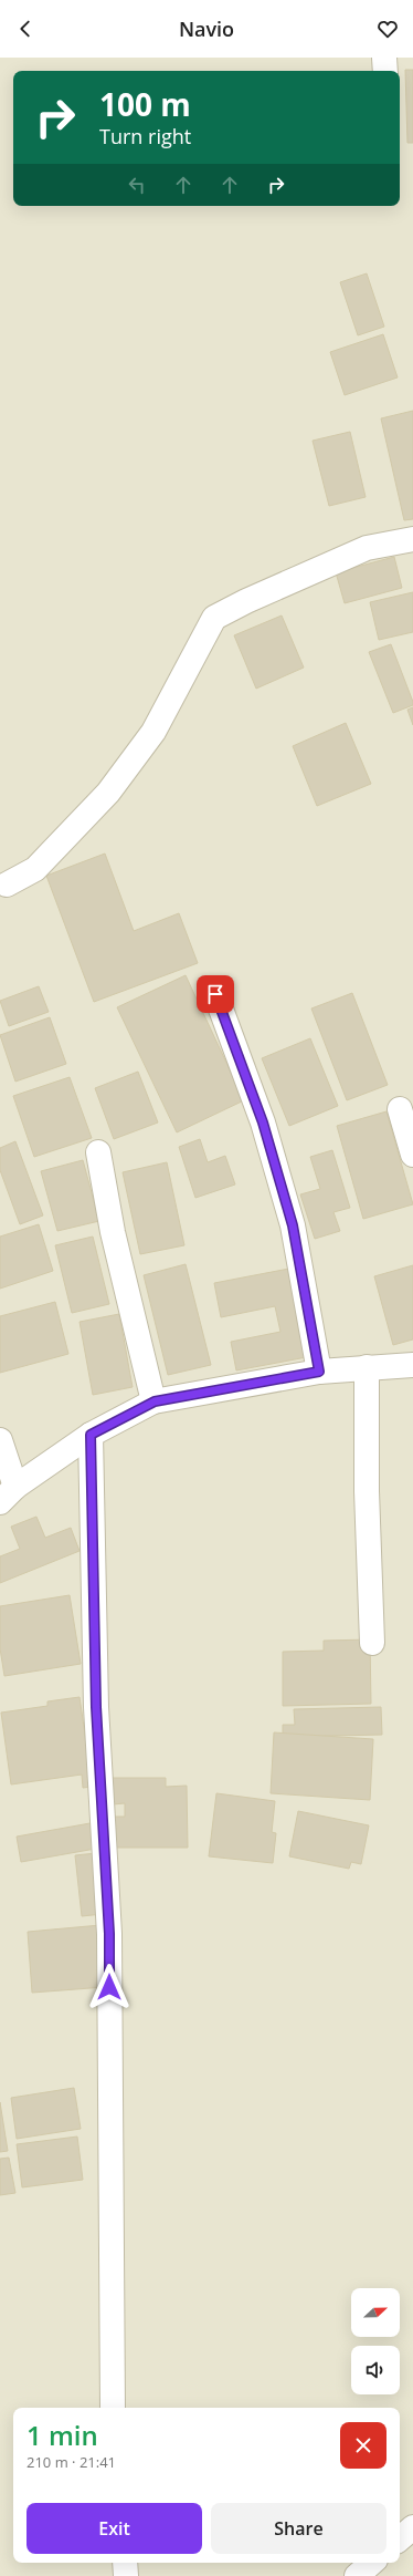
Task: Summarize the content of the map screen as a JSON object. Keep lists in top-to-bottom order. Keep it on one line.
{"north":"right","page":{"header":"Navio","turn":["100 m","Turn right"],"heading":["1 min","210 m · 21:41"],"buttons":["Exit","Share"]}}
